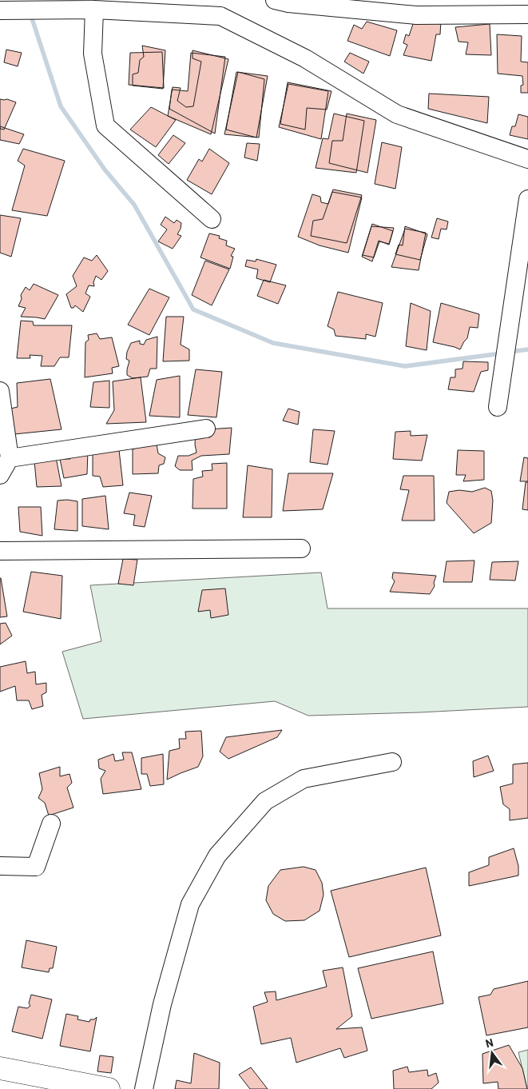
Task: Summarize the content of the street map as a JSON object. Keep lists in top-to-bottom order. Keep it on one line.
{"north":"top"}
